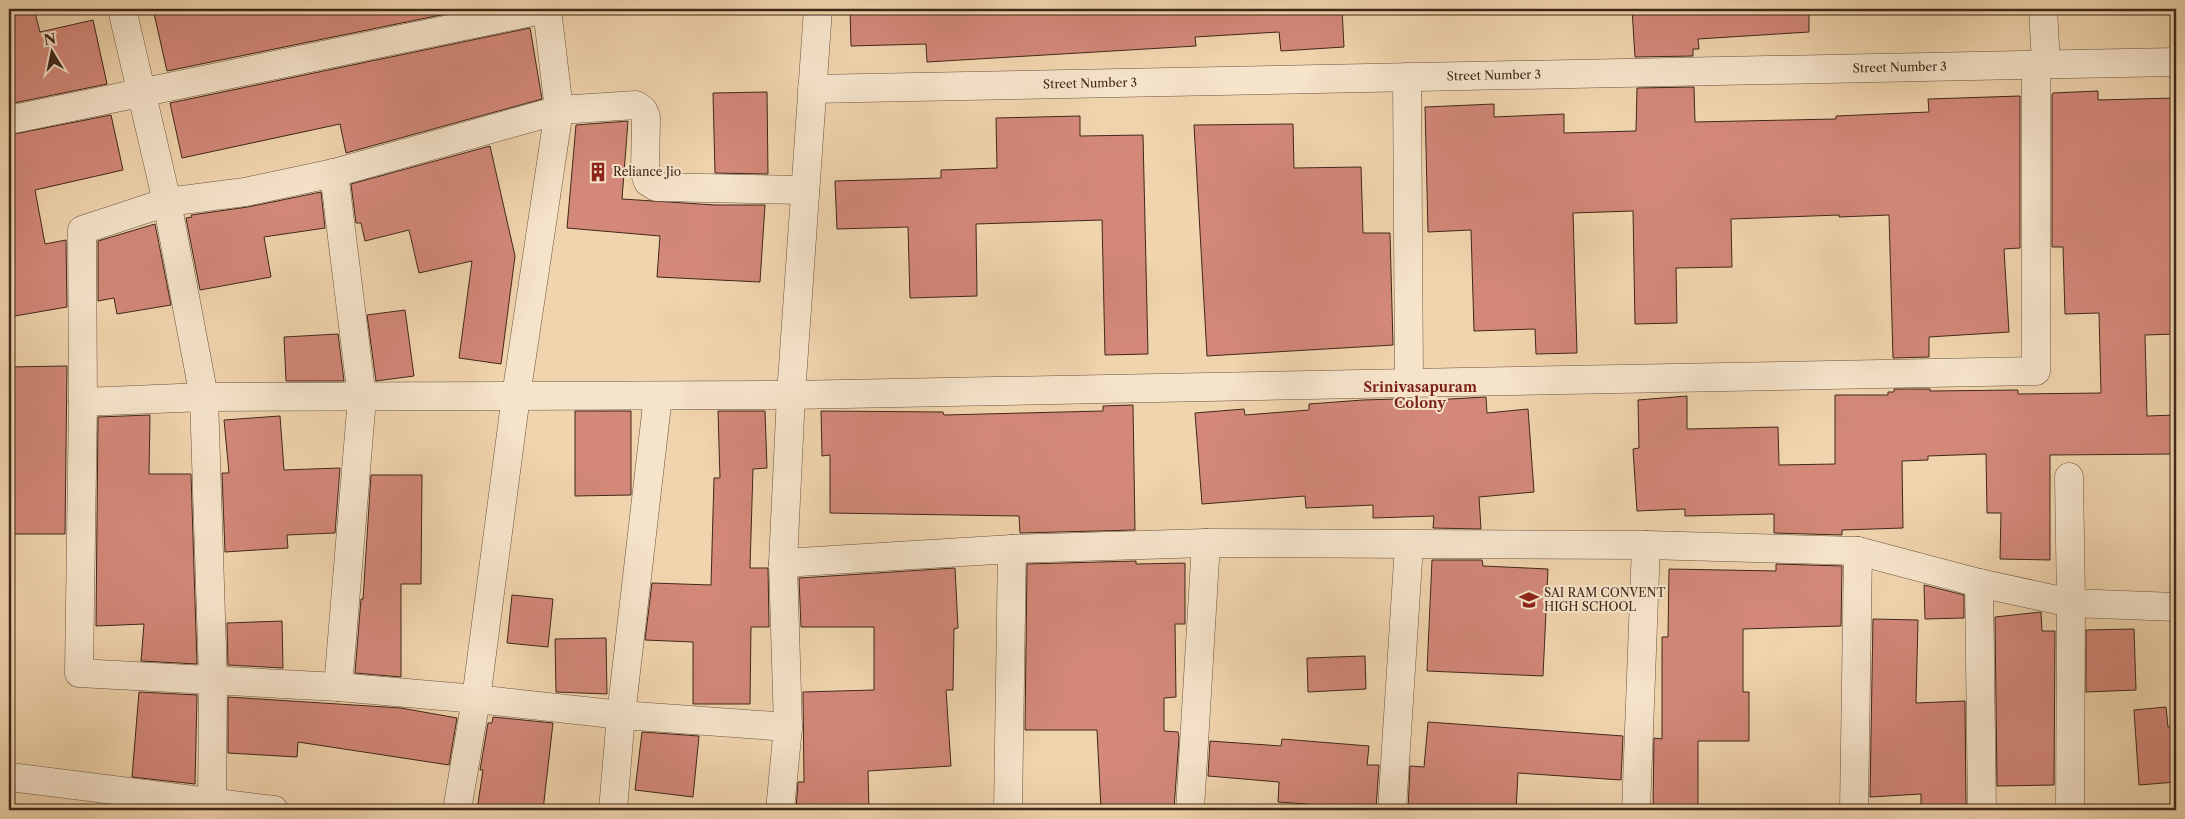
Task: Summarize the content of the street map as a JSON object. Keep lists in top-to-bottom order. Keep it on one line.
{"streets":{"street":["Street Number 3"]},"districts":["Srinivasapuram Colony"],"places":{"building":["Reliance Jio"],"school or university":["SAI RAM CONVENT HIGH SCHOOL"]},"north":"top"}
